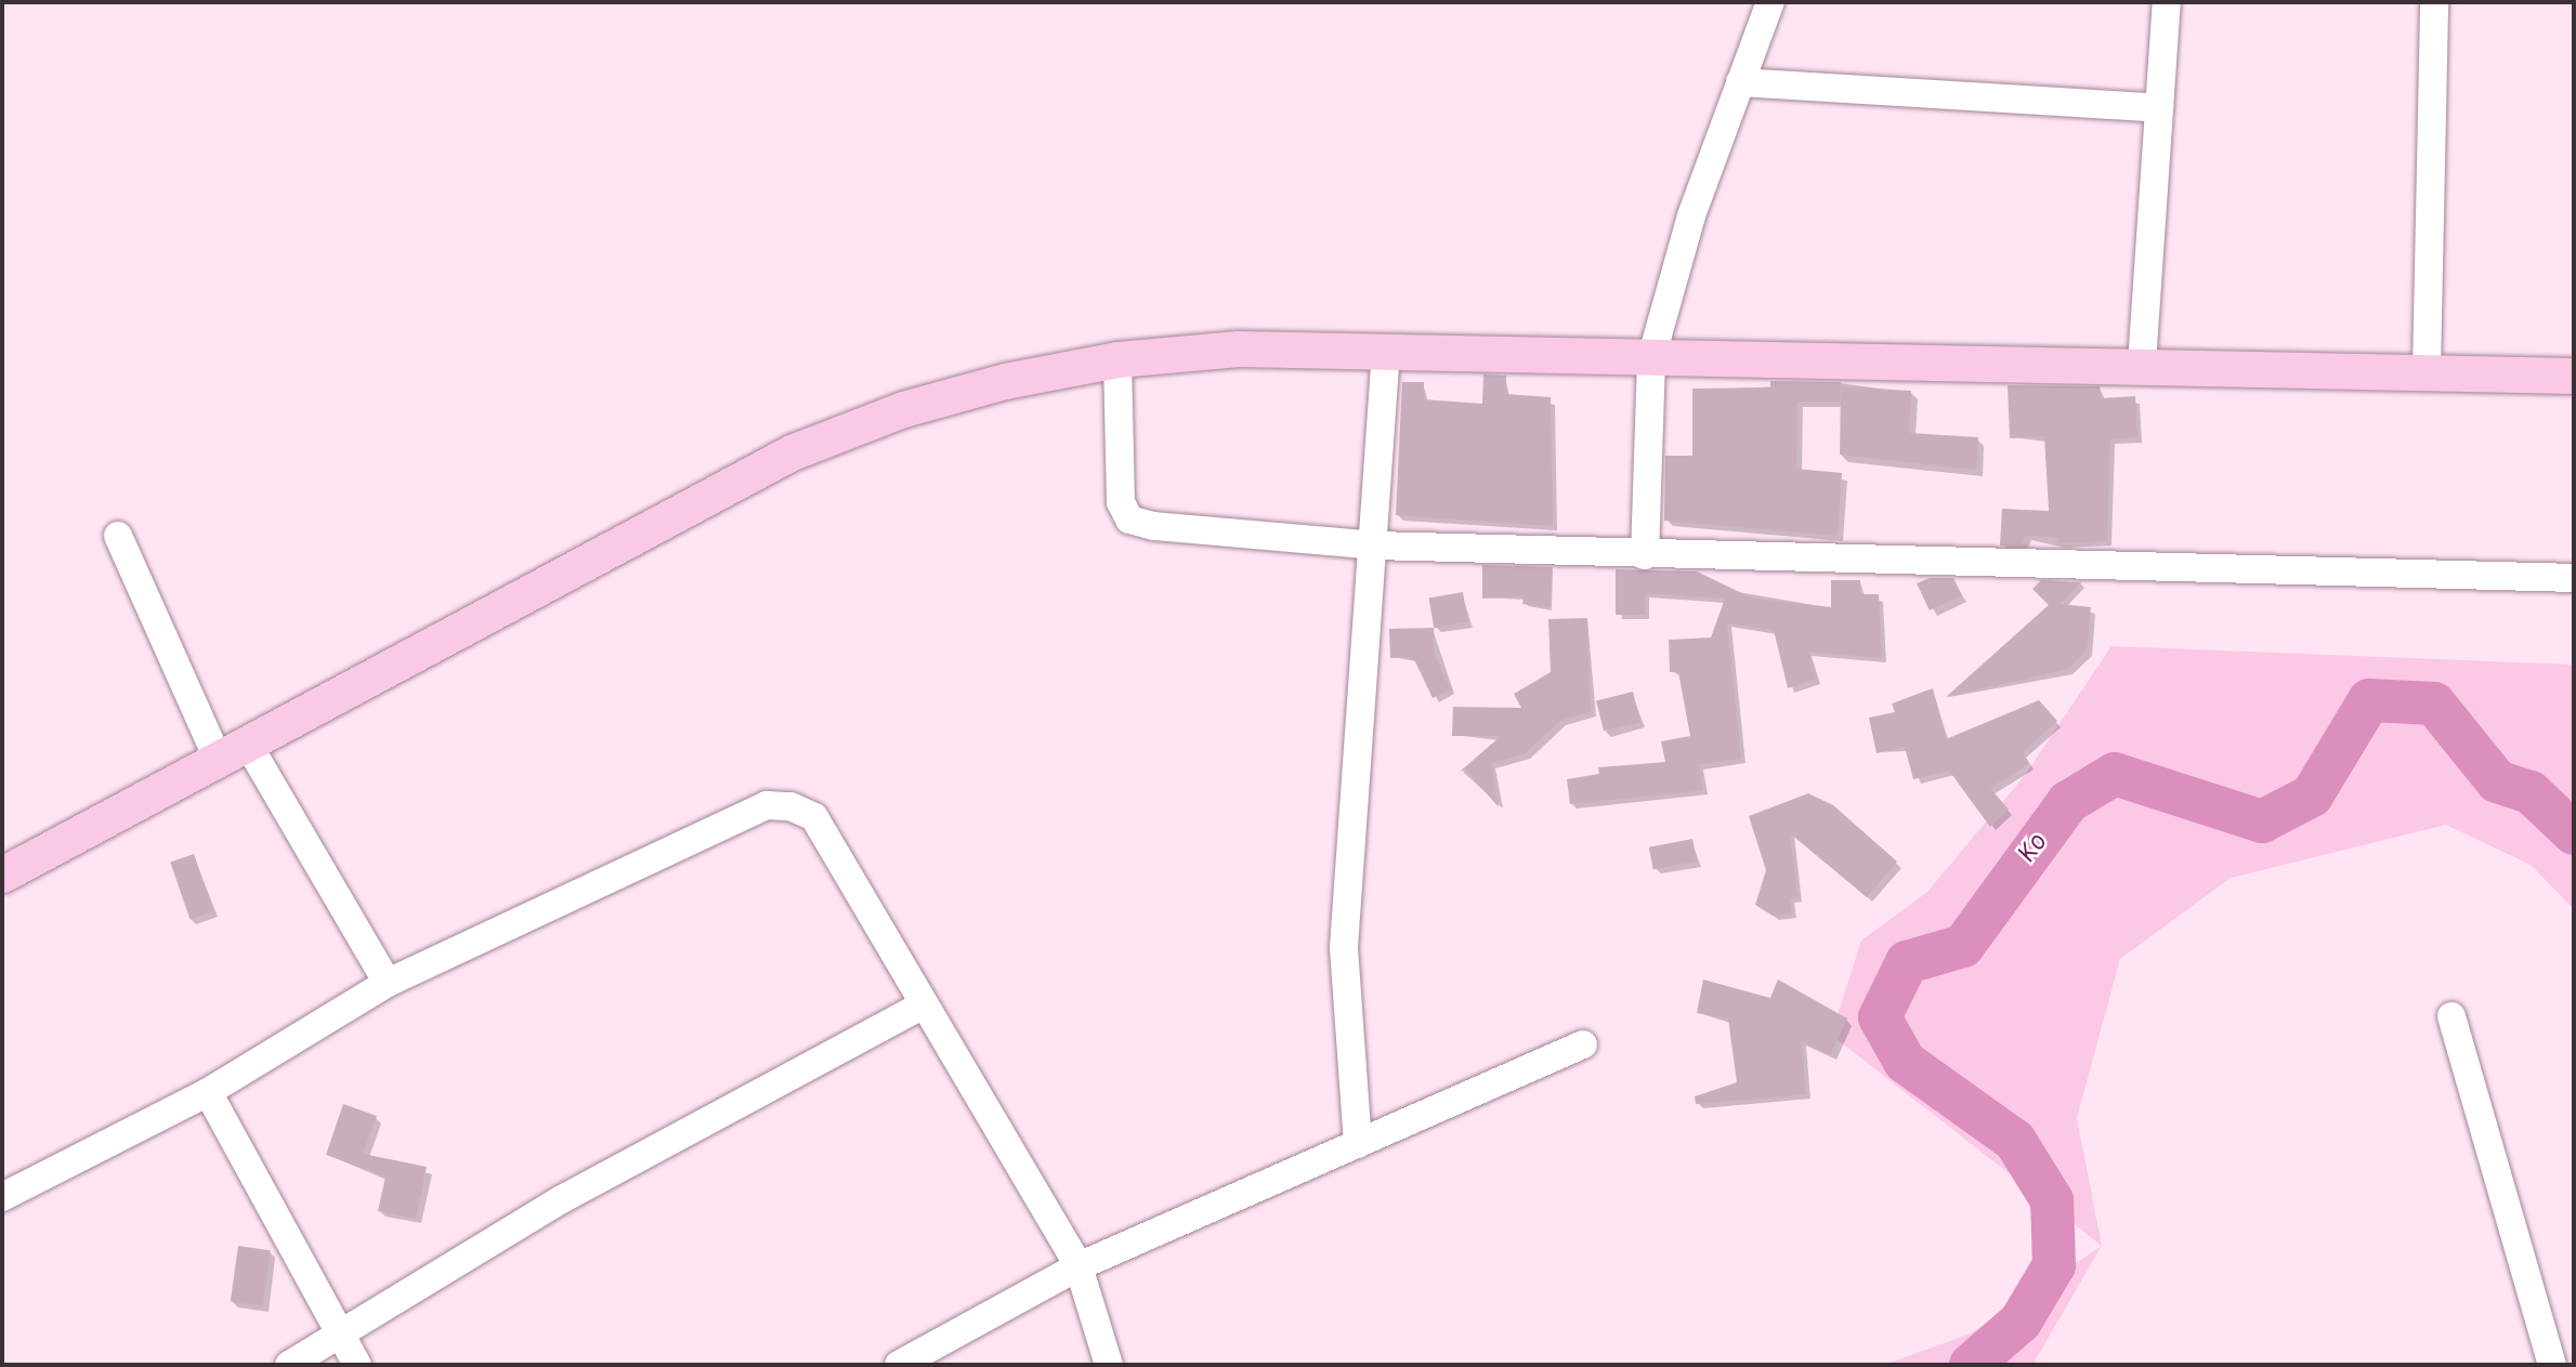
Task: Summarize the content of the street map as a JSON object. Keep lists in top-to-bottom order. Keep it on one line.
{"water":["Ko"]}
